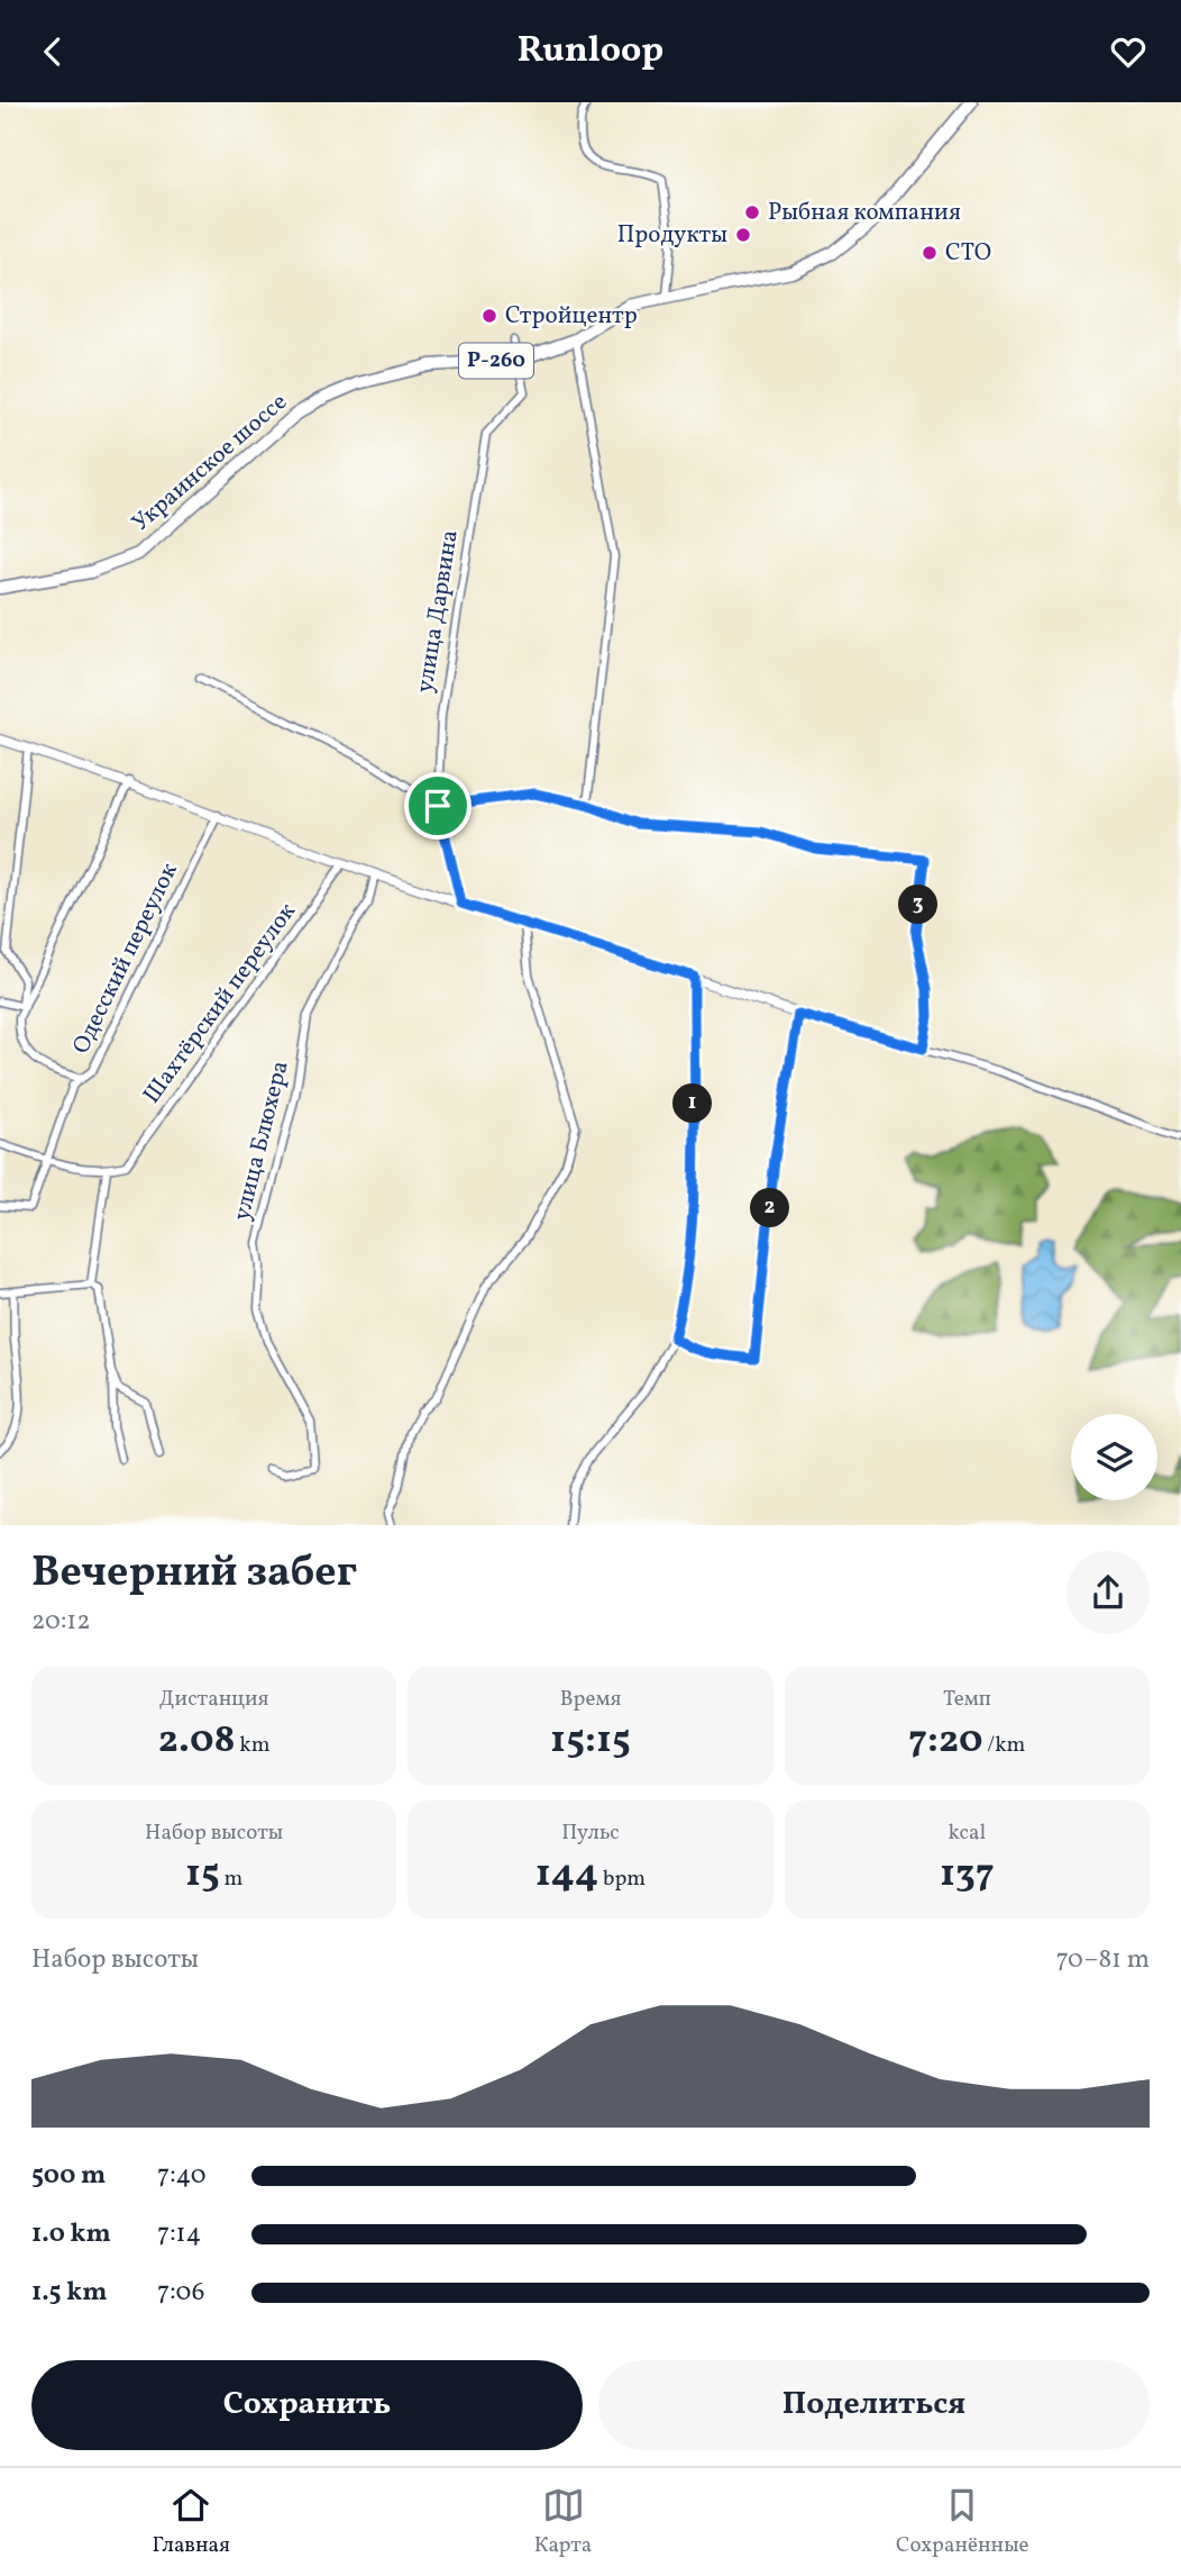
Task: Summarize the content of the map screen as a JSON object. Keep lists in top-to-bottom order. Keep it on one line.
{"streets":{"highway":["Р-260","Украинское шоссе"],"street":["улица Дарвина","Одесский переулок","Шахтёрский переулок","улица Блюхера"]},"crossings":[["Украинское шоссе","улица Дарвина"]],"places":["Рыбная компания","Продукты","СТО","Стройцентр"],"page":{"header":"Runloop","pins":["3","1","2"],"heading":["Вечерний забег","20:12"],"stats":[["Дистанция","2.08 km"],["Время","15:15"],["Темп","7:20 /km"],["Набор высоты","15 m"],["Пульс","144 bpm"],["kcal","137"]],"chart":["Набор высоты","70–81 m"],"list":[{"name":"500 m","note":"7:40"},{"name":"1.0 km","note":"7:14"},{"name":"1.5 km","note":"7:06"}],"buttons":["Сохранить","Поделиться"],"tabs":["Главная","Карта","Сохранённые"]}}
